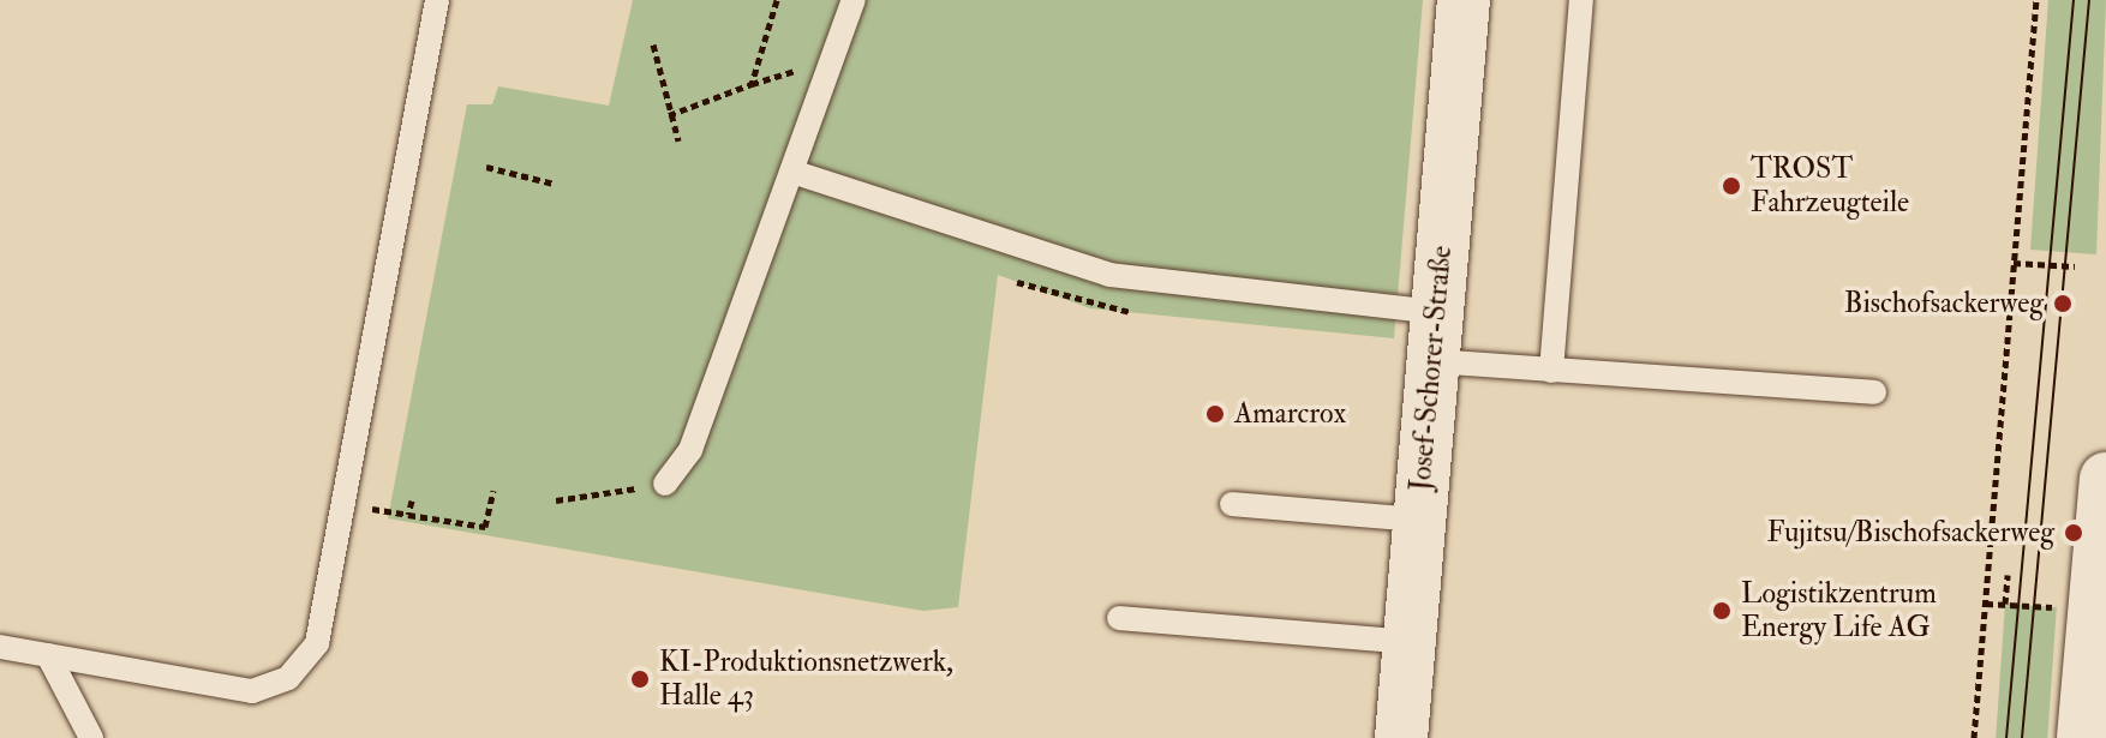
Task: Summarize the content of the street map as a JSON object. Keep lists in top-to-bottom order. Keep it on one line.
{"streets":{"street":["Josef-Schorer-Straße"]},"places":["TROST Fahrzeugteile","Bischofsackerweg","Amarcrox","Fujitsu/Bischofsackerweg","Logistikzentrum Energy Life AG","KI-Produktionsnetzwerk, Halle 43"]}
